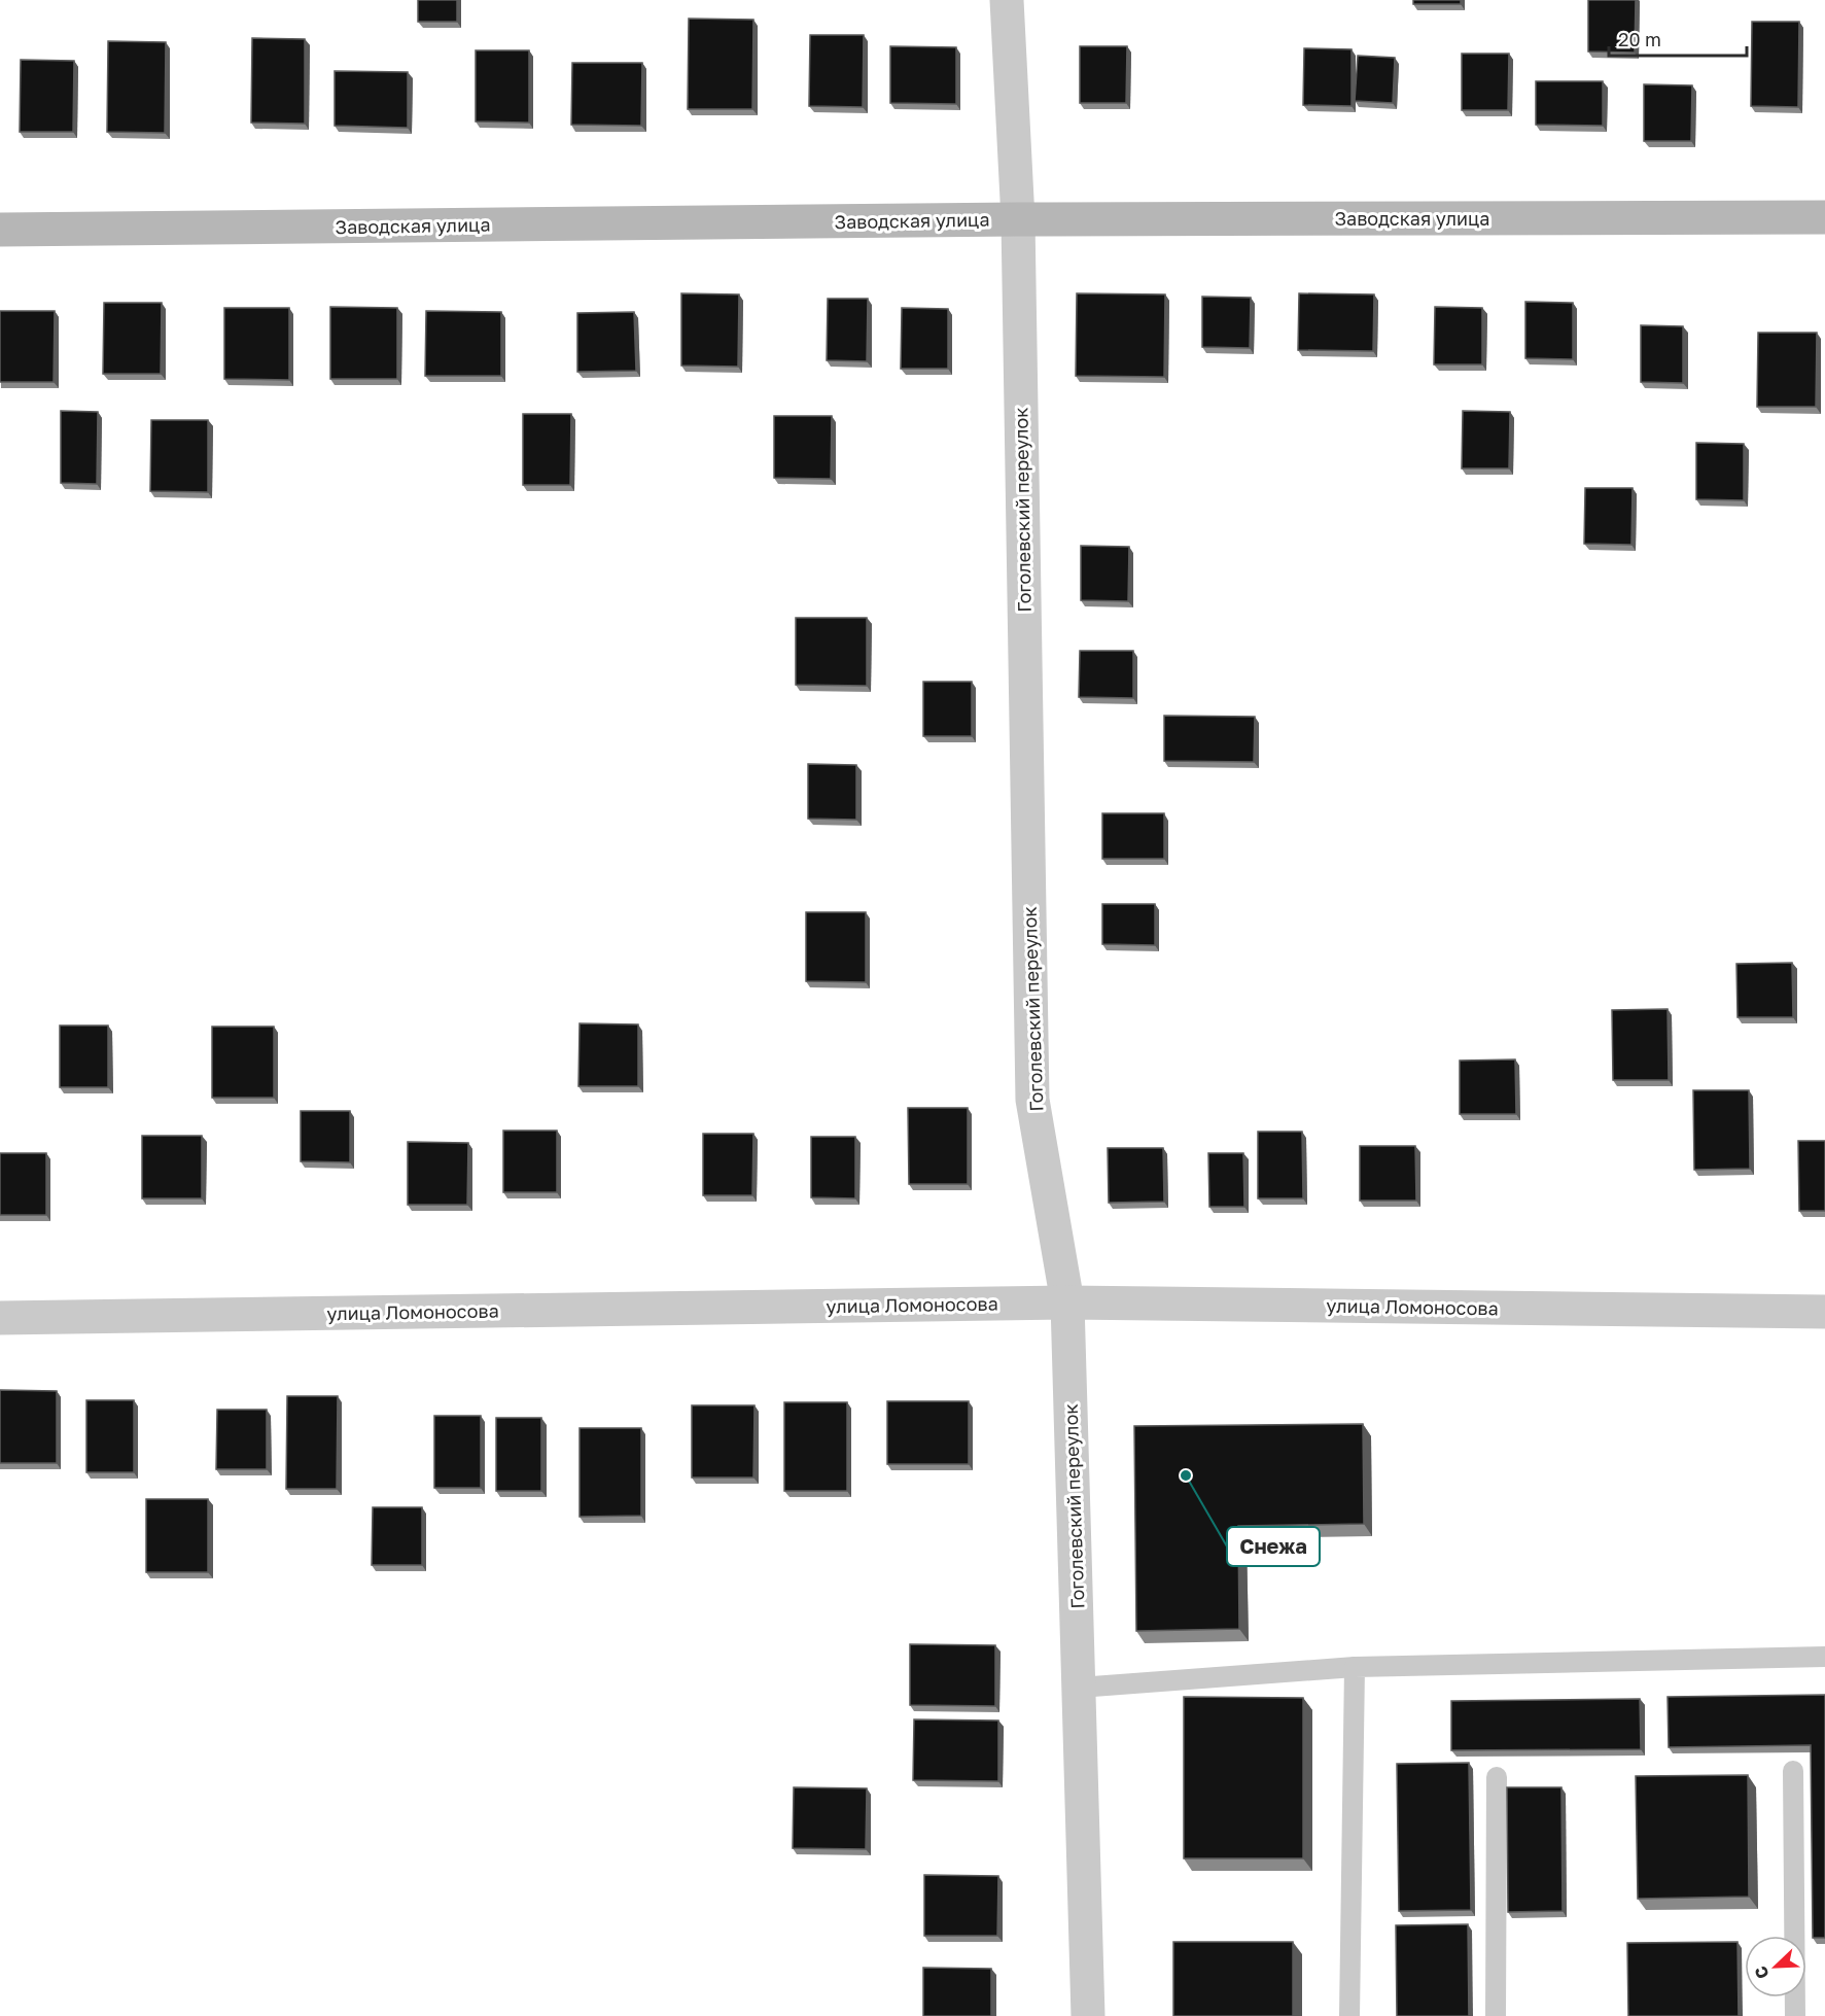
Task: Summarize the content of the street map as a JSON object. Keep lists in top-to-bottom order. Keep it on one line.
{"streets":{"main road":["Заводская улица"],"street":["Гоголевский переулок","улица Ломоносова"]},"crossings":[["Заводская улица","Гоголевский переулок"],["Гоголевский переулок","улица Ломоносова"]],"places":["Снежа"],"scale_bar":"20 m","north":"bottom left"}
